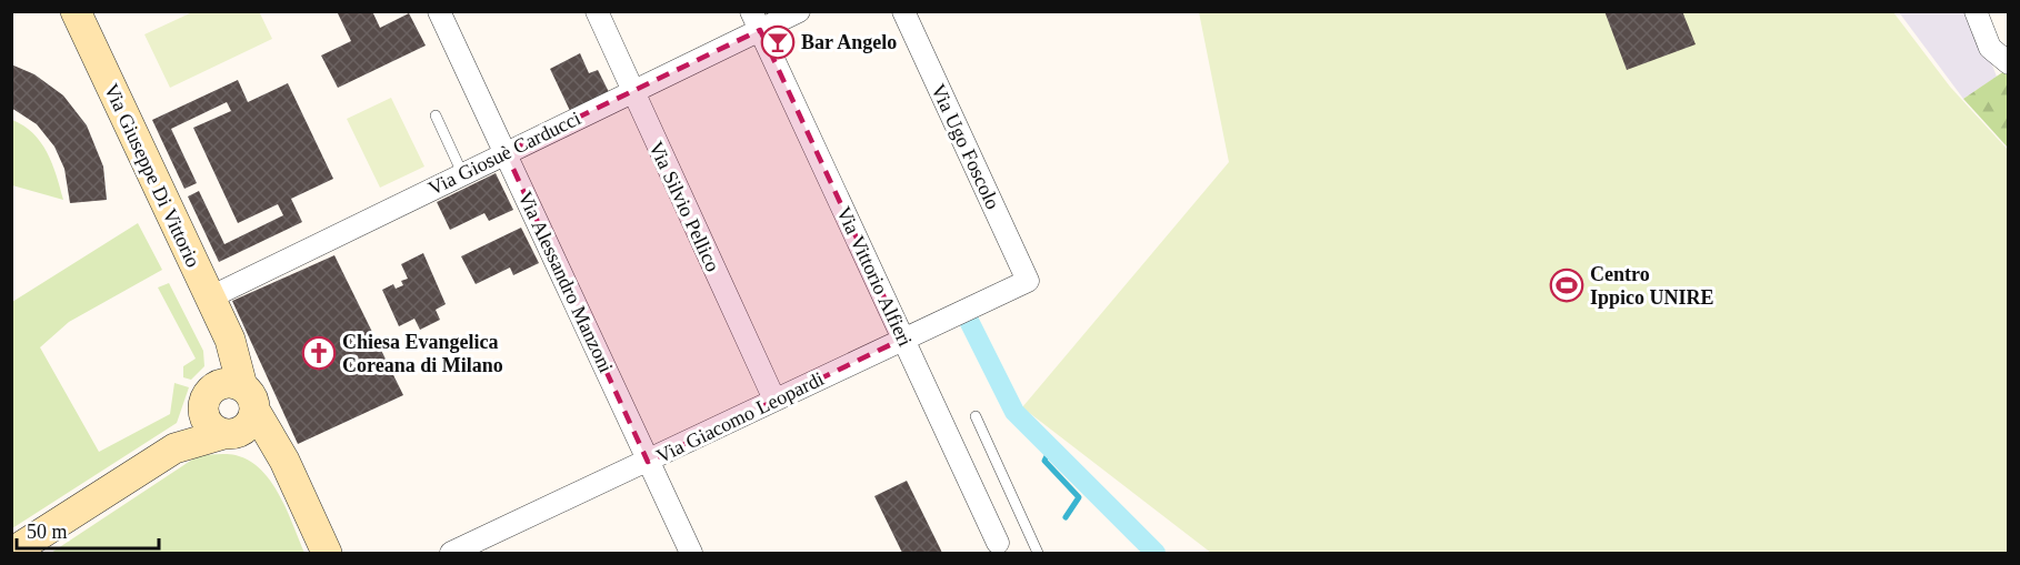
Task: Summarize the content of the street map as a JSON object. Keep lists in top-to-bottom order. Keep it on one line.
{"streets":{"street":["Via Ugo Foscolo","Via Giosuè Carducci","Via Giuseppe Di Vittorio","Via Silvio Pellico","Via Vittorio Alfieri","Via Alessandro Manzoni","Via Giacomo Leopardi"]},"crossings":[["Via Ugo Foscolo","Via Giacomo Leopardi"],["Via Giosuè Carducci","Via Giuseppe Di Vittorio"],["Via Giosuè Carducci","Via Silvio Pellico"],["Via Giosuè Carducci","Via Vittorio Alfieri"],["Via Giosuè Carducci","Via Alessandro Manzoni"],["Via Silvio Pellico","Via Giacomo Leopardi"],["Via Vittorio Alfieri","Via Giacomo Leopardi"],["Via Alessandro Manzoni","Via Giacomo Leopardi"]],"places":{"bar":["Bar Angelo"],"sports":["Centro Ippico UNIRE"],"church":["Chiesa Evangelica Coreana di Milano"]},"scale_bar":"50 m"}
